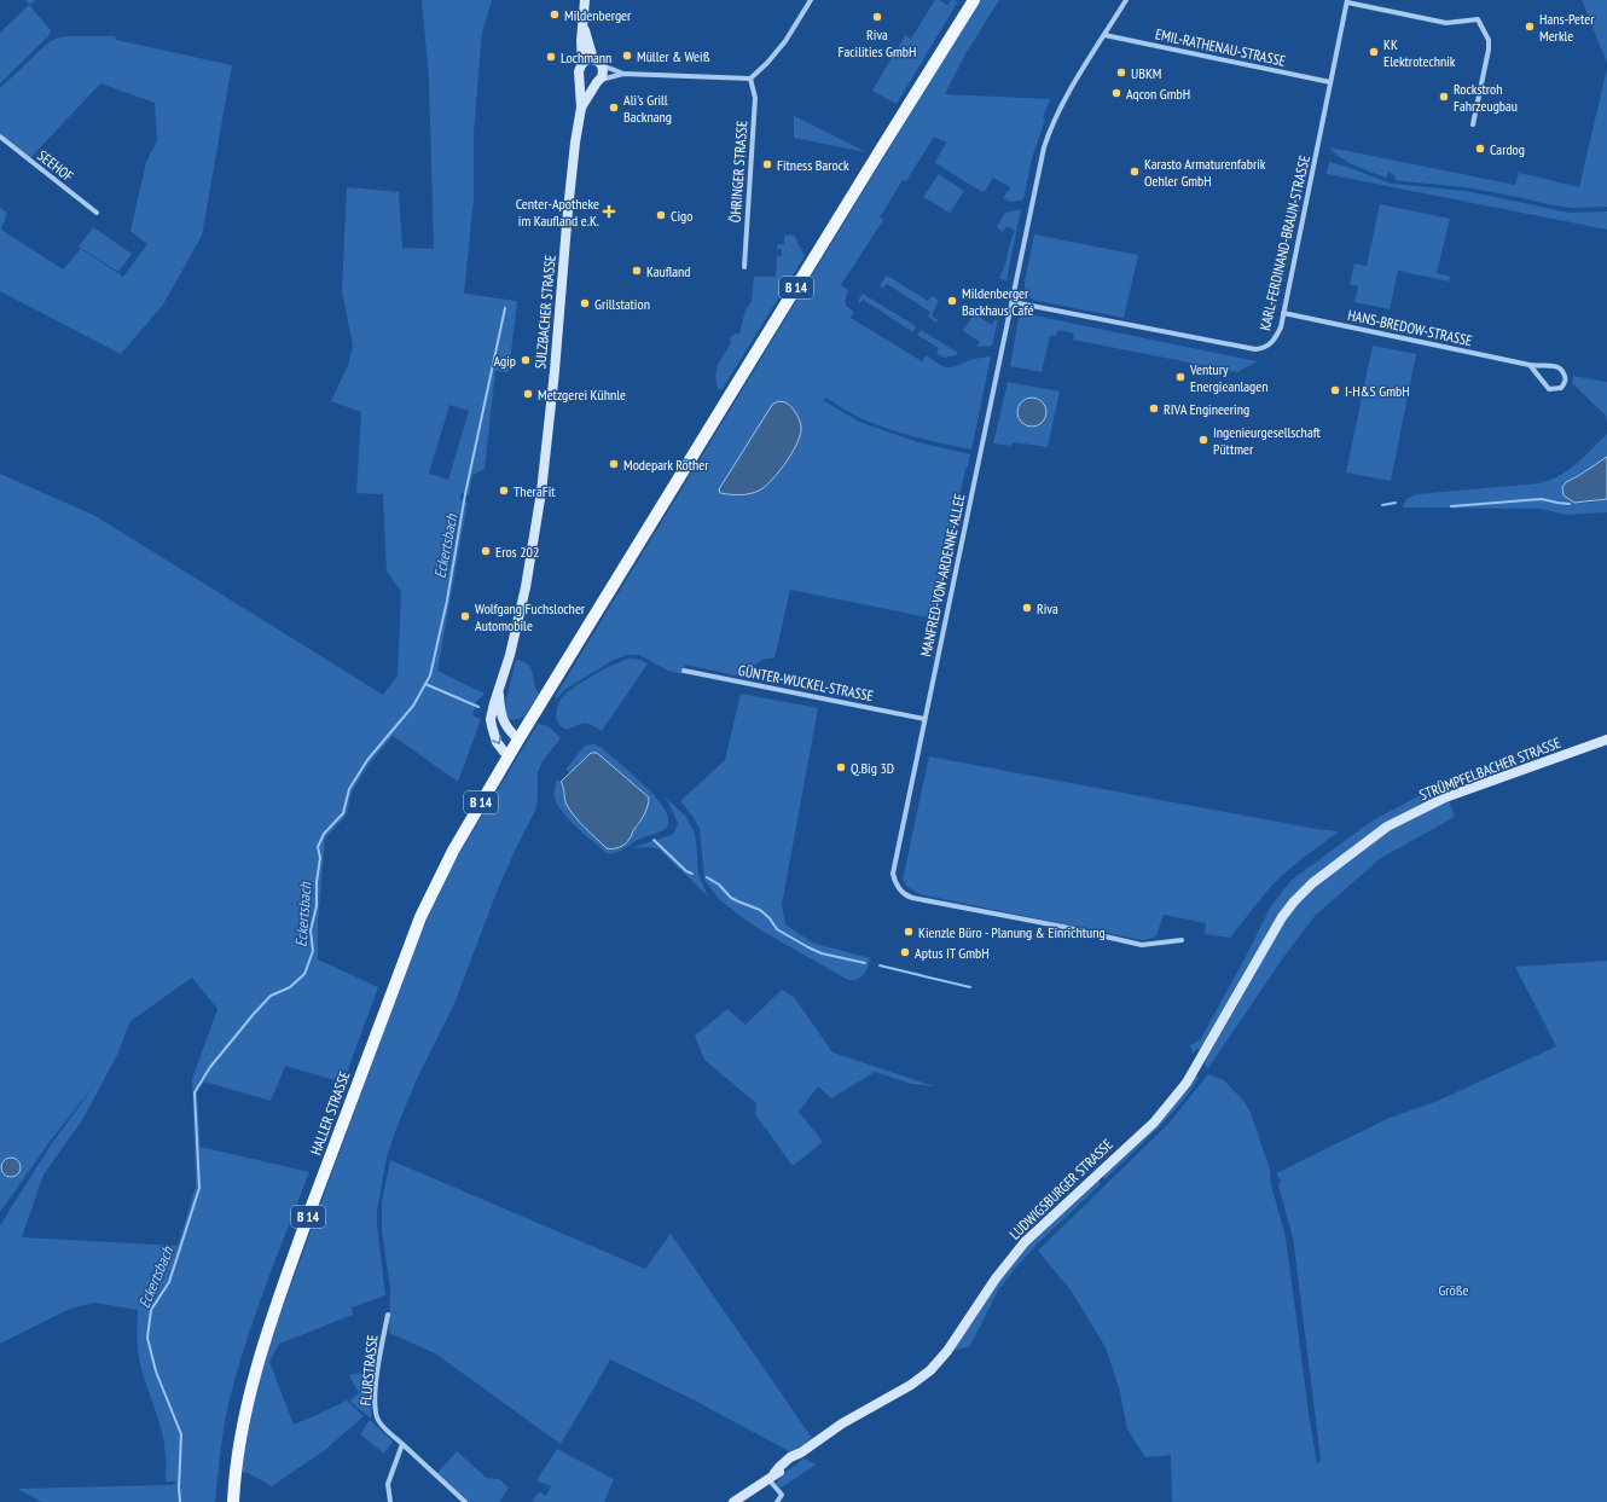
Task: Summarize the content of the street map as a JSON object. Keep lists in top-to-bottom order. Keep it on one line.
{"streets":{"main road":["B 14","HALLER STRASSE"],"street":["EMIL-RATHENAU-STRASSE","SEEHOF","ÖHRINGER STRASSE","KARL-FERDINAND-BRAUN-STRASSE","SULZBACHER STRASSE","HANS-BREDOW-STRASSE","MANFRED-VON-ARDENNE-ALLEE","GÜNTER-WUCKEL-STRASSE","STRÜMPFELBACHER STRASSE","LUDWIGSBURGER STRASSE","FLURSTRASSE"]},"crossings":[["EMIL-RATHENAU-STRASSE","KARL-FERDINAND-BRAUN-STRASSE"],["EMIL-RATHENAU-STRASSE","MANFRED-VON-ARDENNE-ALLEE"],["KARL-FERDINAND-BRAUN-STRASSE","HANS-BREDOW-STRASSE"],["KARL-FERDINAND-BRAUN-STRASSE","MANFRED-VON-ARDENNE-ALLEE"],["B 14","SULZBACHER STRASSE"],["B 14","HALLER STRASSE"],["SULZBACHER STRASSE","HALLER STRASSE"],["MANFRED-VON-ARDENNE-ALLEE","GÜNTER-WUCKEL-STRASSE"],["STRÜMPFELBACHER STRASSE","LUDWIGSBURGER STRASSE"]],"water":["Eckertsbach"],"parks":["Größe"],"places":{"other":["Mildenberger","Riva Facilities GmbH","Hans-Peter Merkle","KK Elektrotechnik","Müller & Weiß","Lochmann","UBKM","Aqcon GmbH","Rockstroh Fahrzeugbau","Ali's Grill Backnang","Cardog","Fitness Barock","Karasto Armaturenfabrik Oehler GmbH","Cigo","Kaufland","Mildenberger Backhaus Café","Grillstation","Agip","Ventury Energieanlagen","I-H&S GmbH","Metzgerei Kühnle","RIVA Engineering","Ingenieurgesellschaft Püttmer","Modepark Röther","TheraFit","Eros 202","Riva","Wolfgang Fuchslocher Automobile","Q.Big 3D","Kienzle Büro - Planung & Einrichtung","Aptus IT GmbH"],"health":["Center-Apotheke im Kaufland e.K."]}}
